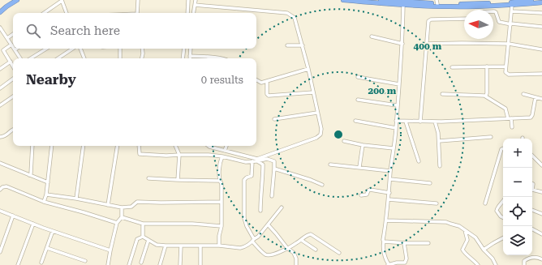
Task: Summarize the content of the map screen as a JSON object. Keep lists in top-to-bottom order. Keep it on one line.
{"north":"left","page":{"search":"Search here","heading":["Nearby","0 results"],"map_buttons":["+","−"]},"rings":["400 m","200 m"]}
